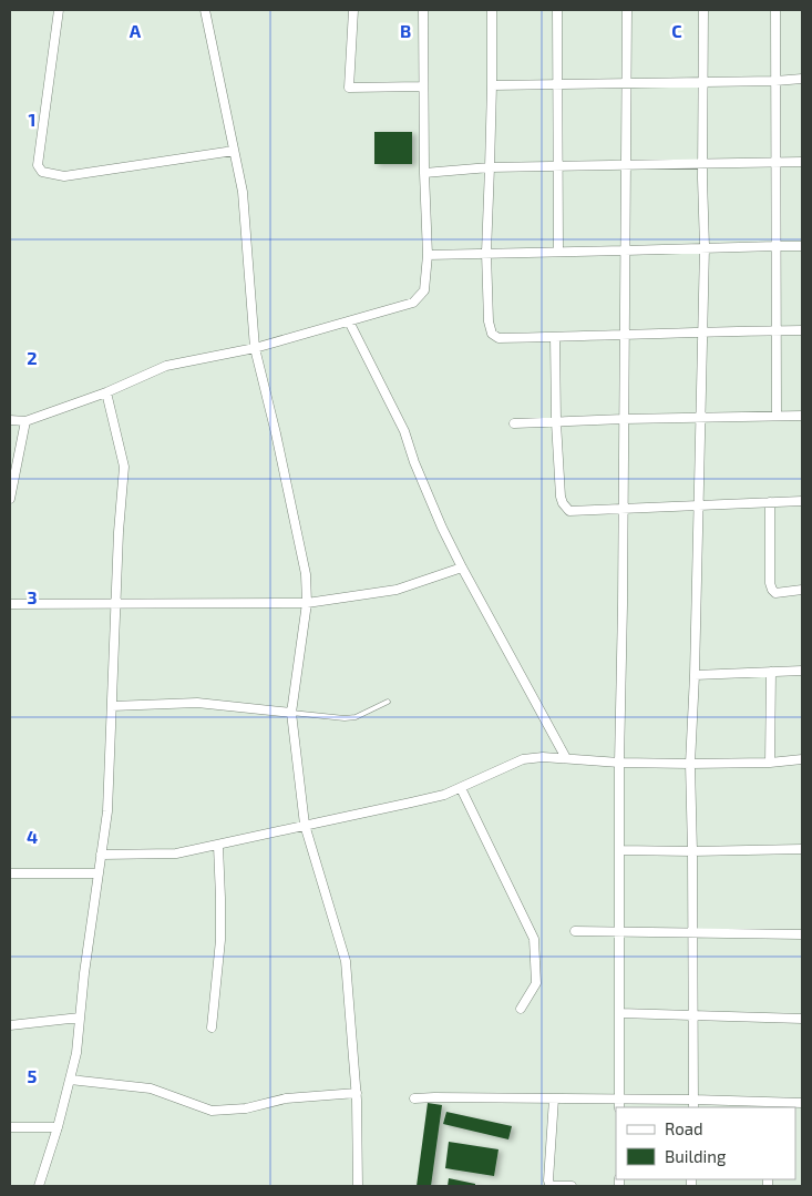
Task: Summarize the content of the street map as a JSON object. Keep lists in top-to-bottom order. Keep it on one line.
{"legend":["Road","Building"],"grid":{"columns":["A","B","C"],"rows":["1","2","3","4","5"]}}
